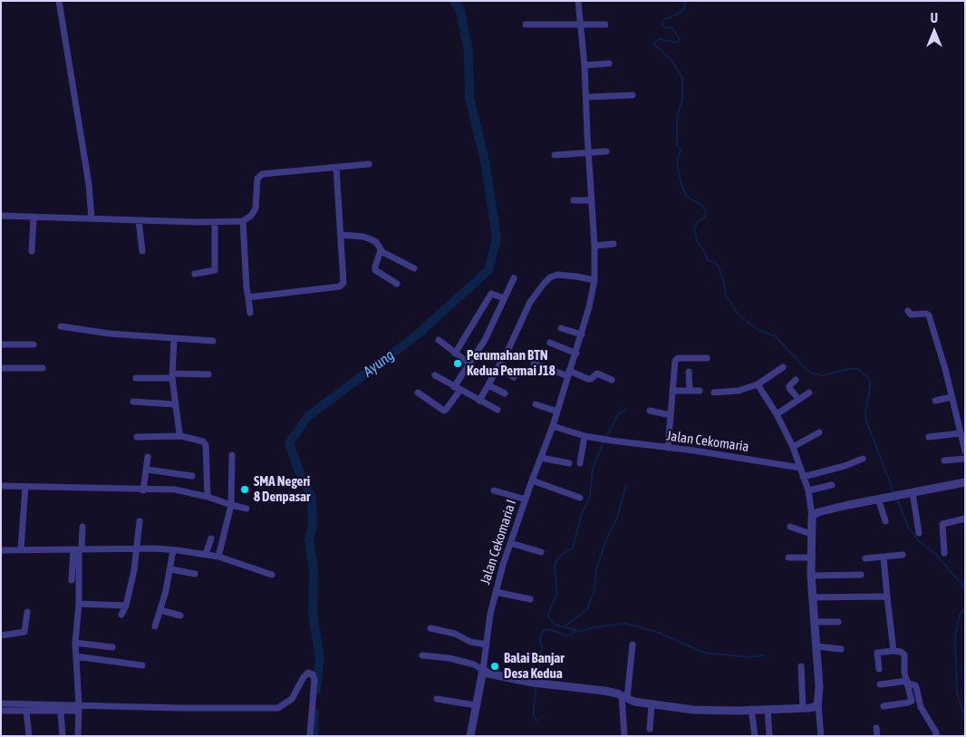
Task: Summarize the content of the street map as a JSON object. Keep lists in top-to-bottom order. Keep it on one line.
{"streets":{"street":["Jalan Cekomaria","Jalan Cekomaria I"]},"crossings":[["Jalan Cekomaria","Jalan Cekomaria I"]],"water":["Ayung"],"places":["Perumahan BTN Kedua Permai J18","SMA Negeri 8 Denpasar","Balai Banjar Desa Kedua"],"north":"top"}
